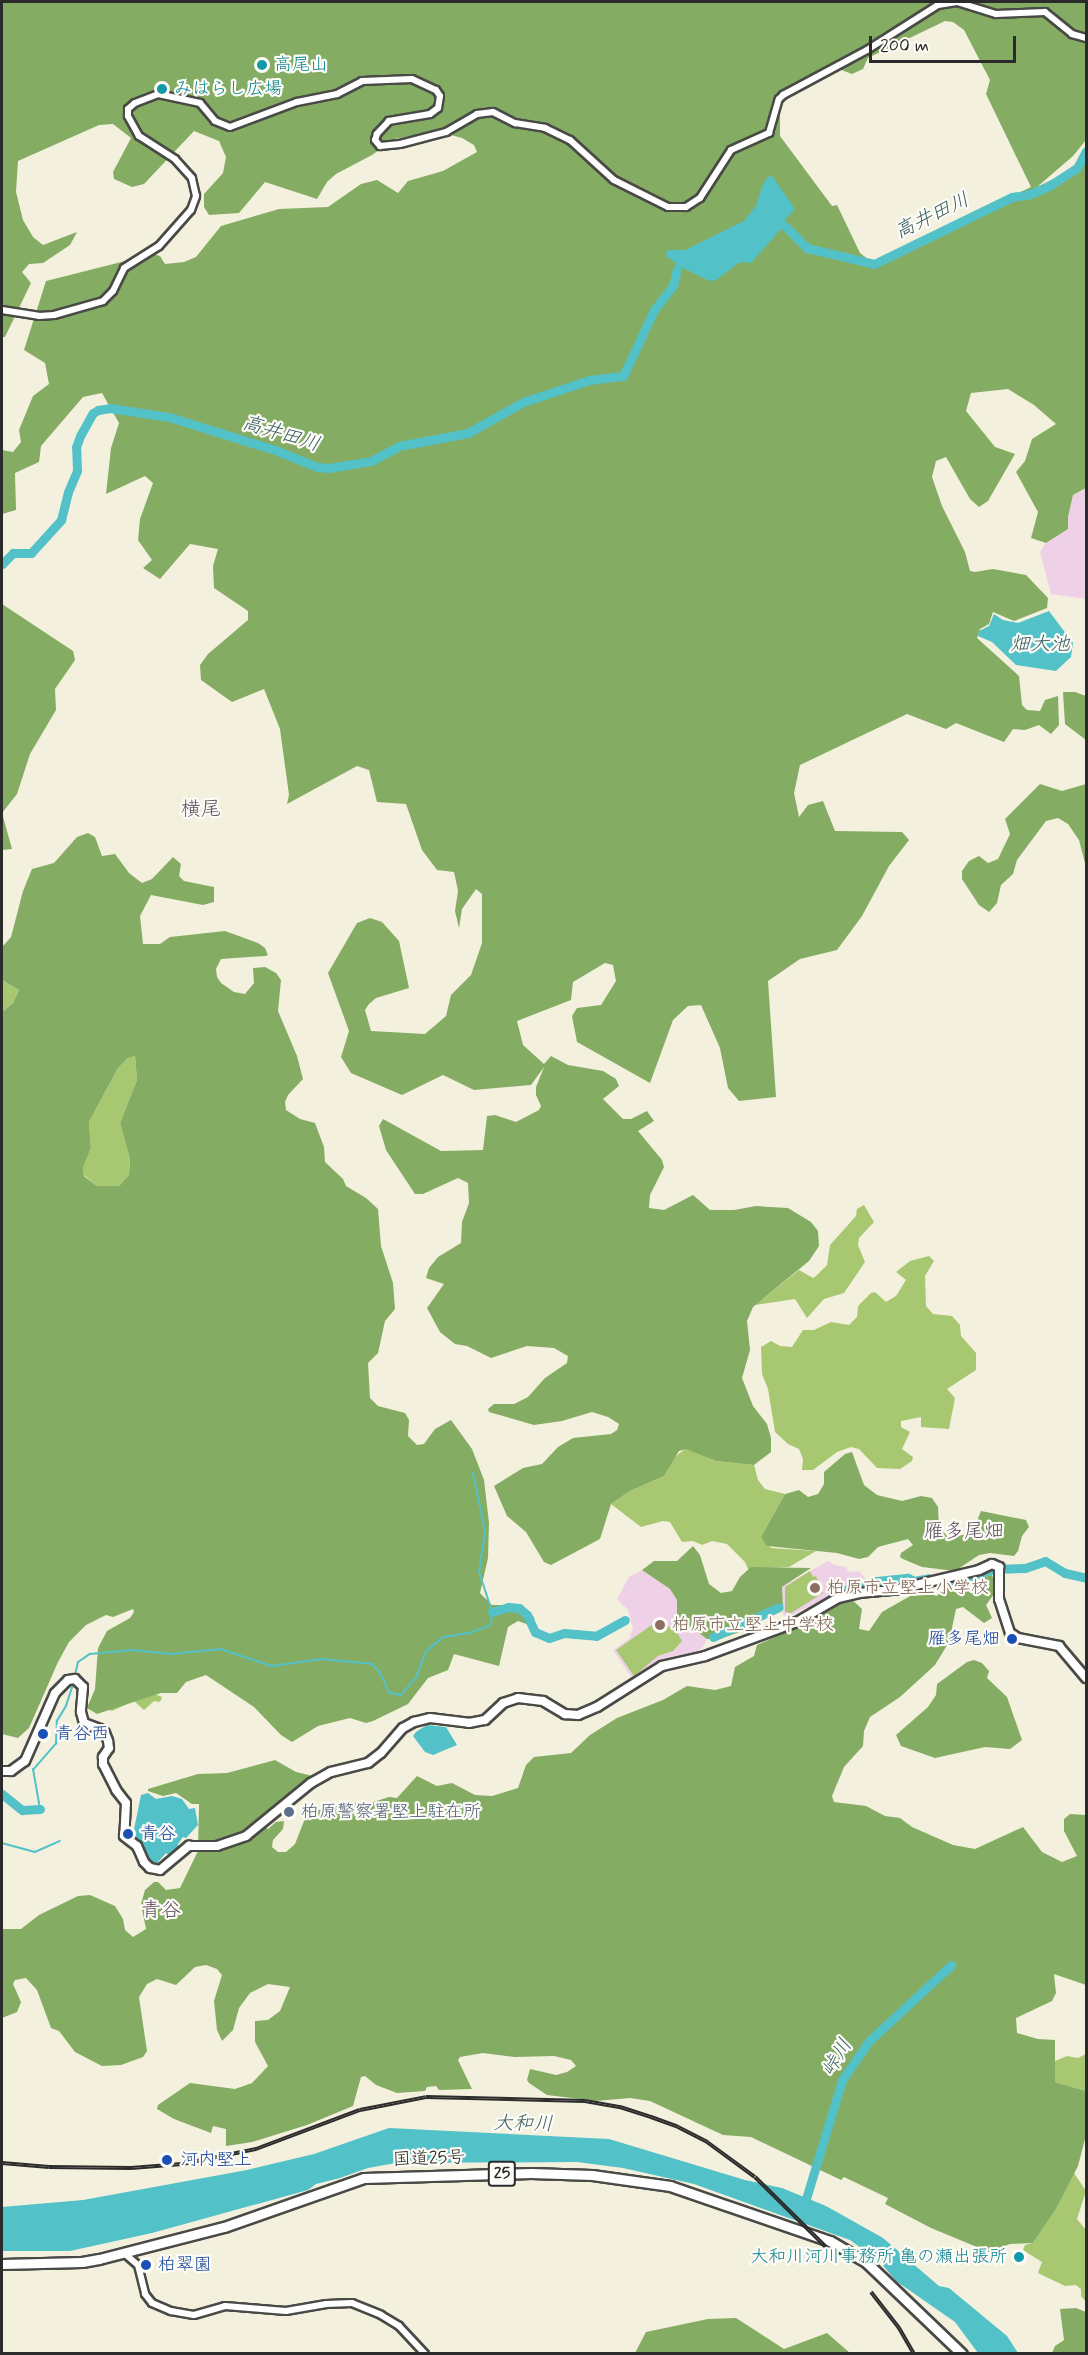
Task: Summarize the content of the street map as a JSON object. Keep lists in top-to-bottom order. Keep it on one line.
{"streets":{"highway":["国道25号","25"]},"districts":["横尾","雁多尾畑","青谷"],"water":["高井田川","畑大池","峠川","大和川"],"places":["高尾山","みはらし広場","柏原市立堅上小学校","柏原市立堅上中学校","雁多尾畑","青谷西","柏原警察署堅上駐在所","青谷","河内堅上","大和川河川事務所 亀の瀬出張所","柏翠園"],"scale_bar":"200 m"}
